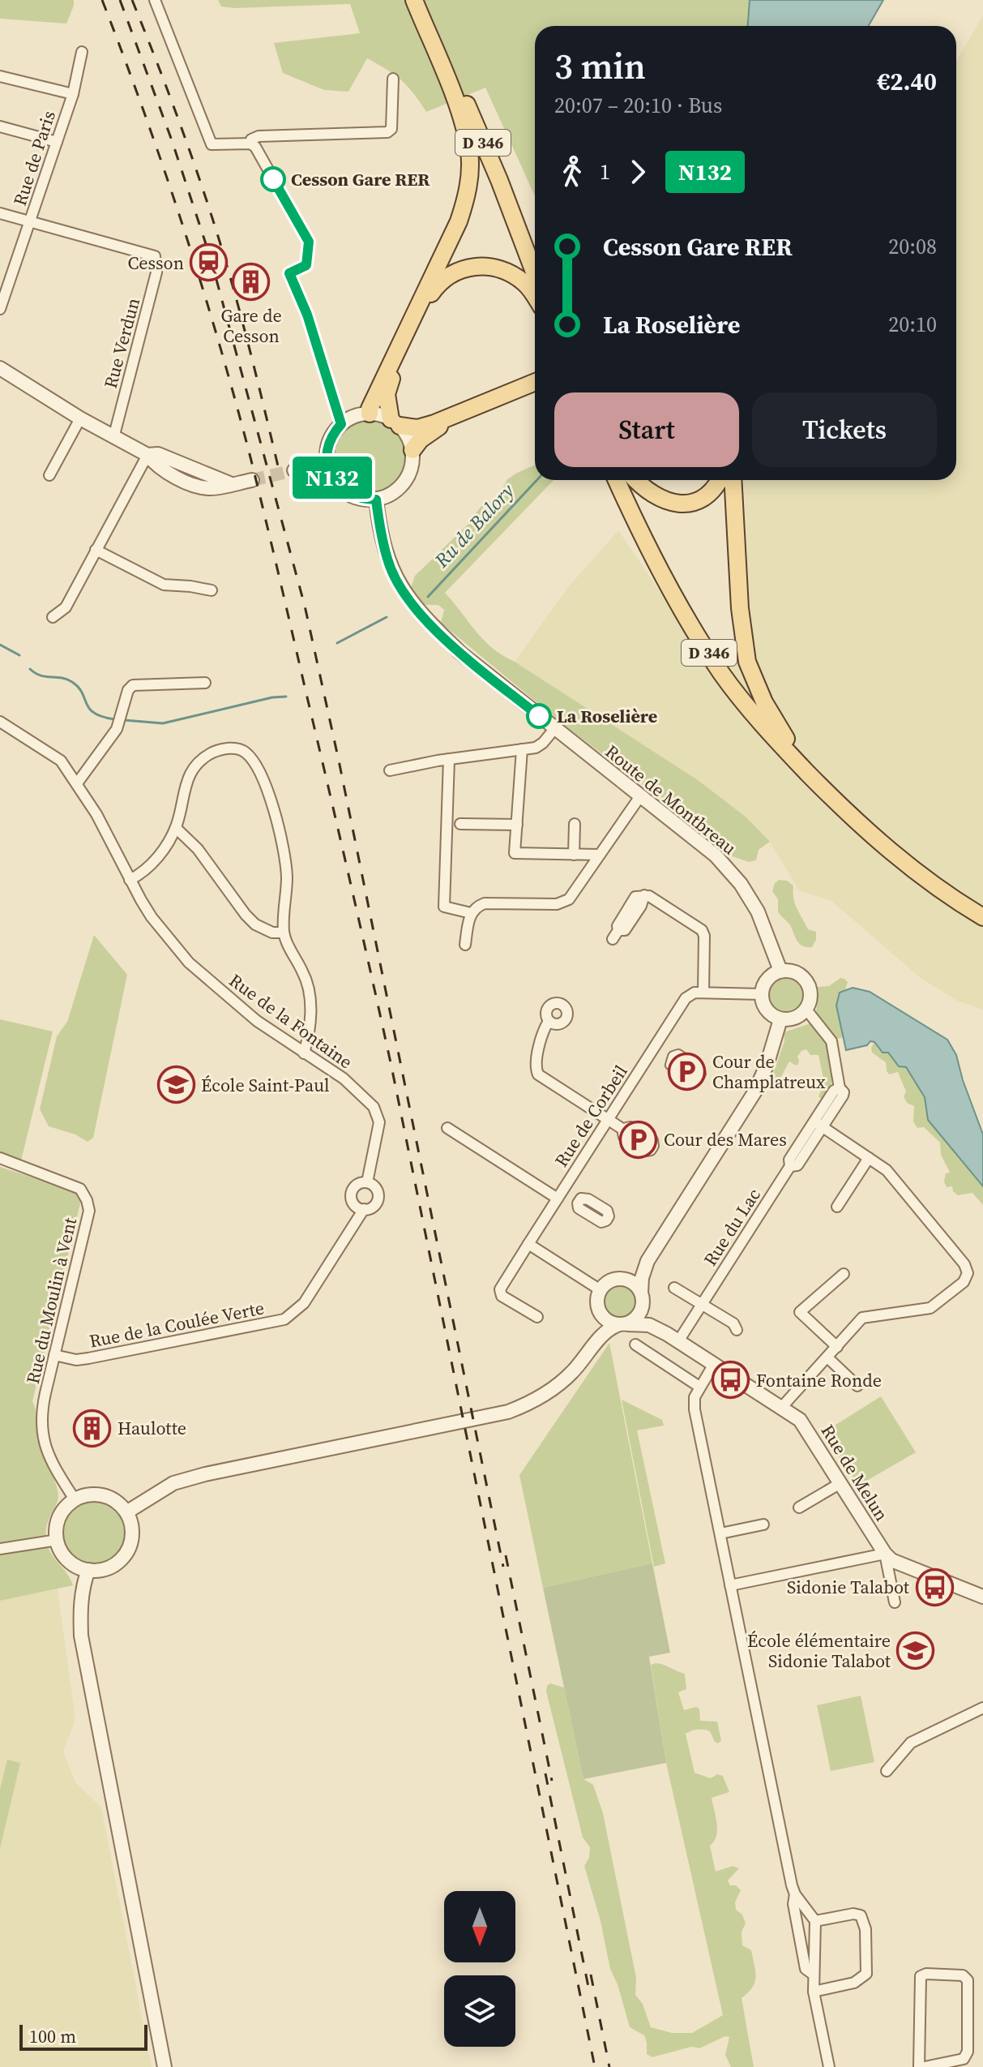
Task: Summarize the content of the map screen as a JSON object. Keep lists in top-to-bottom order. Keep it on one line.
{"streets":{"main road":["D 346"],"street":["Rue de Paris","Rue Verdun","Route de Montbreau","Rue de la Fontaine","Rue de Corbeil","Rue du Lac","Rue du Moulin à Vent","Rue de la Coulée Verte","Rue de Melun"]},"crossings":[["Rue de Paris","Rue Verdun"],["Route de Montbreau","Rue du Lac"],["Rue de la Fontaine","Rue de la Coulée Verte"],["Rue du Lac","Rue de Melun"],["Rue du Moulin à Vent","Rue de la Coulée Verte"]],"water":["Ru de Balory"],"places":{"other":["Cesson Gare RER","La Roselière"],"station":["Cesson"],"building":["Gare de Cesson","Haulotte"],"parking":["Cour de Champlatreux","Cour des Mares"],"school or university":["École Saint-Paul","École élémentaire Sidonie Talabot"],"bus stop":["Fontaine Ronde","Sidonie Talabot"]},"lines":["bus line N132"],"scale_bar":"100 m","north":"bottom","page":{"on_map":"N132","heading":["3 min","20:07 – 20:10 · Bus","€2.40"],"legs":["1","N132"],"list":[{"name":"Cesson Gare RER","value":"20:08"},{"name":"La Roselière","value":"20:10"}],"buttons":["Start","Tickets"],"scale":"100 m"}}
